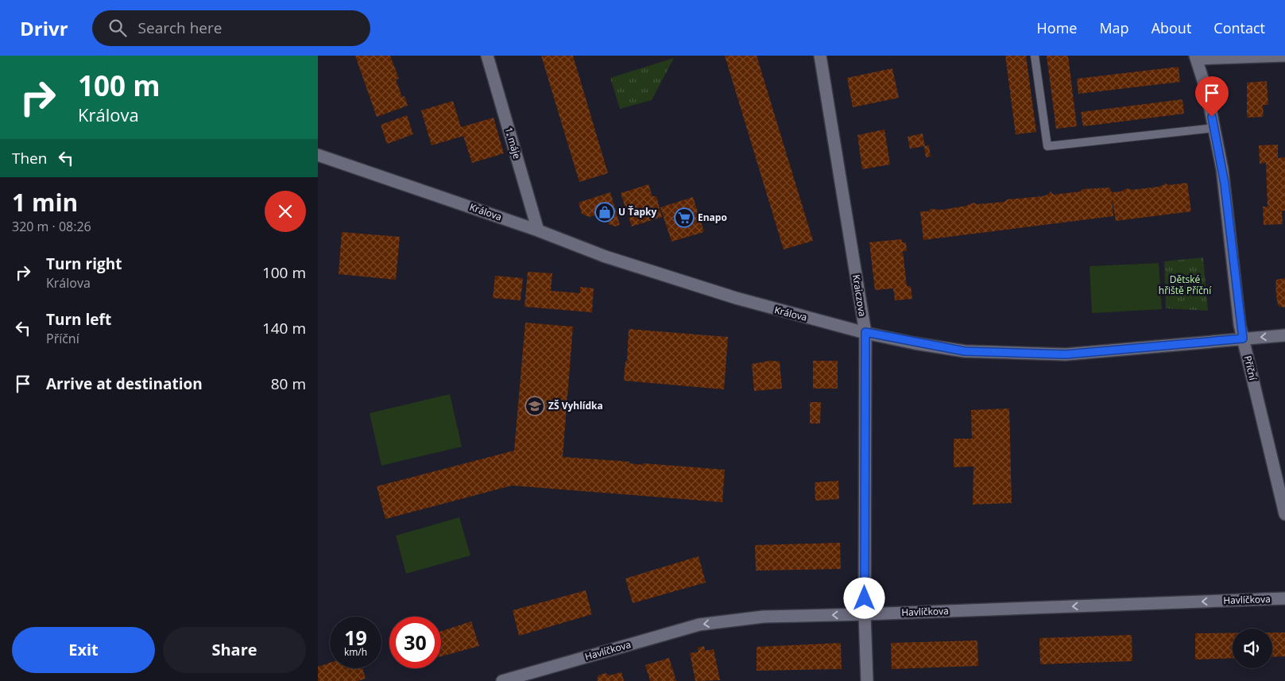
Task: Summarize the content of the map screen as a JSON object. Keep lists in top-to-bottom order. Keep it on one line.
{"streets":{"street":["1. máje","Králova","Kraiczova","Příční","Havlíčkova"]},"crossings":[["1. máje","Králova"],["Králova","Kraiczova"],["Králova","Příční"],["Kraiczova","Havlíčkova"]],"one_way":["Havlíčkova"],"parks":["Dětské hřiště Příční"],"places":{"shop":["U Ťapky"],"supermarket":["Enapo"],"school or university":["ZŠ Vyhlídka"]},"page":{"header":"Drivr","search":"Search here","nav":["Home","Map","About","Contact"],"turn":["100 m","Králova"],"then":"Then","heading":["1 min","320 m · 08:26"],"list":[{"name":"Turn right","note":"Králova","value":"100 m"},{"name":"Turn left","note":"Příční","value":"140 m"},{"name":"Arrive at destination","value":"80 m"}],"speed":"19 km/h","limit":"30","buttons":["Exit","Share"]}}
